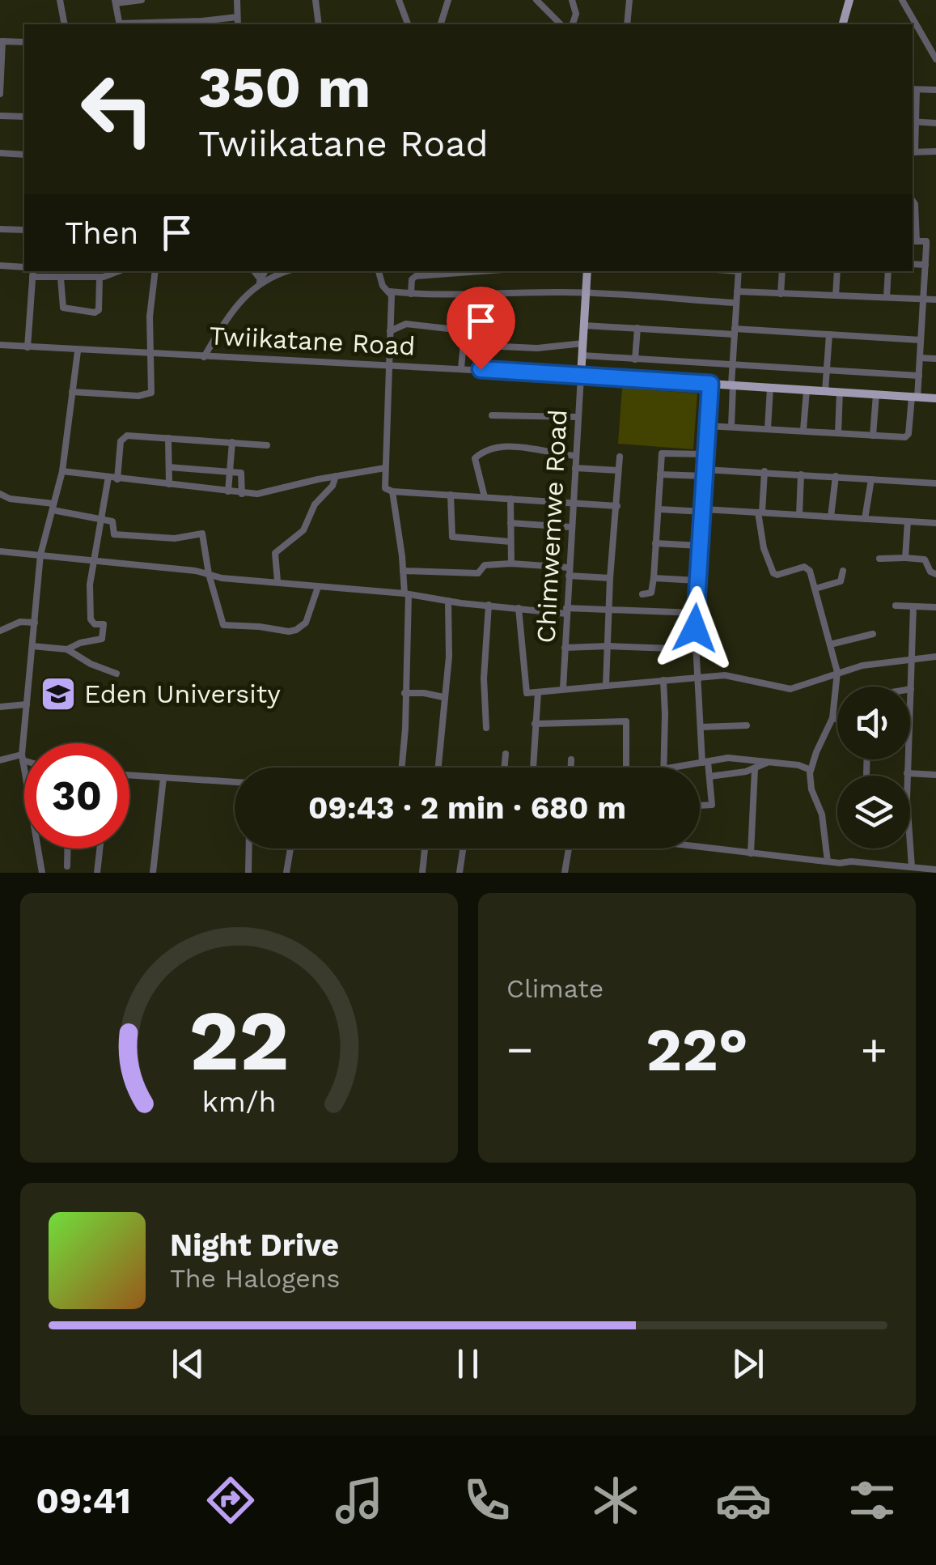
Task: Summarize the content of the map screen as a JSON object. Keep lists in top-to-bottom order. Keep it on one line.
{"streets":{"main road":["Twiikatane Road","Chimwemwe Road"]},"crossings":[["Twiikatane Road","Chimwemwe Road"]],"places":{"school or university":["Eden University"]},"page":{"turn":["350 m","Twiikatane Road"],"then":"Then","limit":"30","trip":"09:43 · 2 min · 680 m","tile":"Climate","heat":["−","22°","+"],"song":["Night Drive","The Halogens"],"tabs":"09:41","gauge":["22","km/h"]}}
